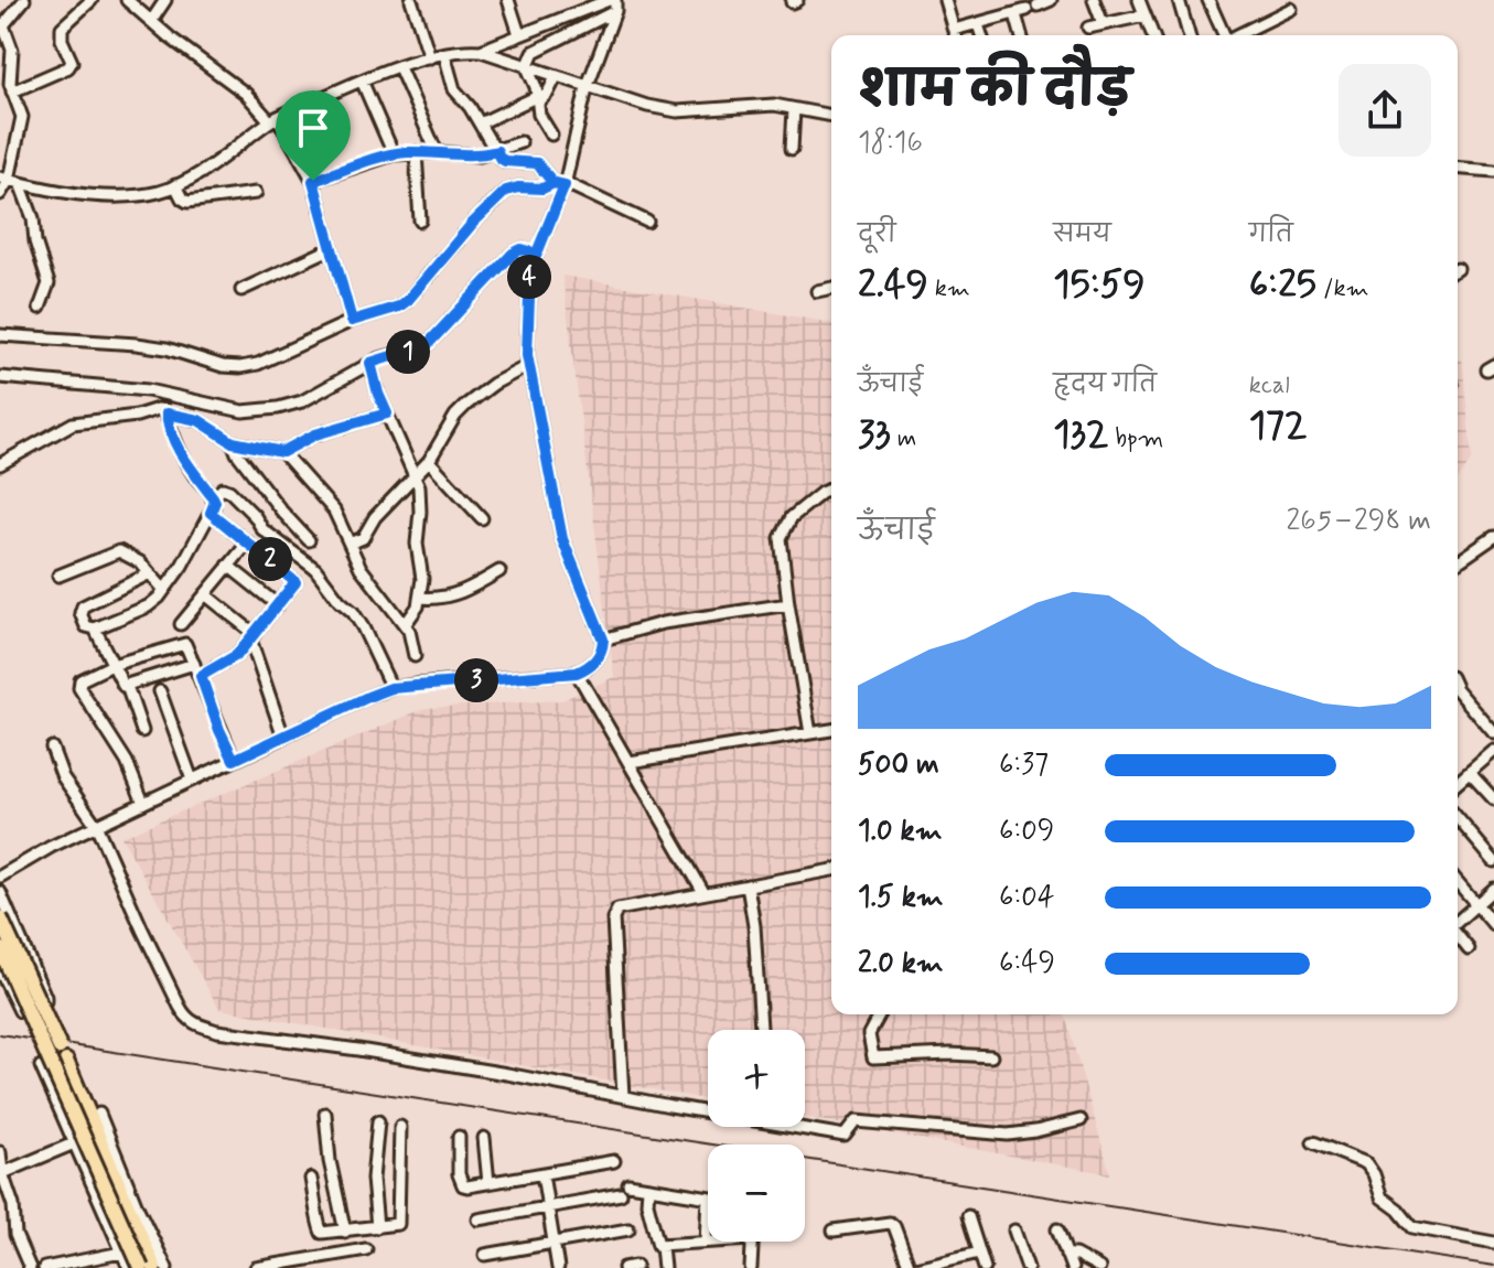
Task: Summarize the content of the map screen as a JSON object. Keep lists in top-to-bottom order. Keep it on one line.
{"page":{"heading":["शाम की दौड़","18:16"],"stats":[["दूरी","2.49 km"],["समय","15:59"],["गति","6:25 /km"],["ऊँचाई","33 m"],["हृदय गति","132 bpm"],["kcal","172"]],"pins":["4","1","2","3"],"chart":["ऊँचाई","265–298 m"],"list":[{"name":"500 m","note":"6:37"},{"name":"1.0 km","note":"6:09"},{"name":"1.5 km","note":"6:04"},{"name":"2.0 km","note":"6:49"}],"map_buttons":["+","−"]}}
